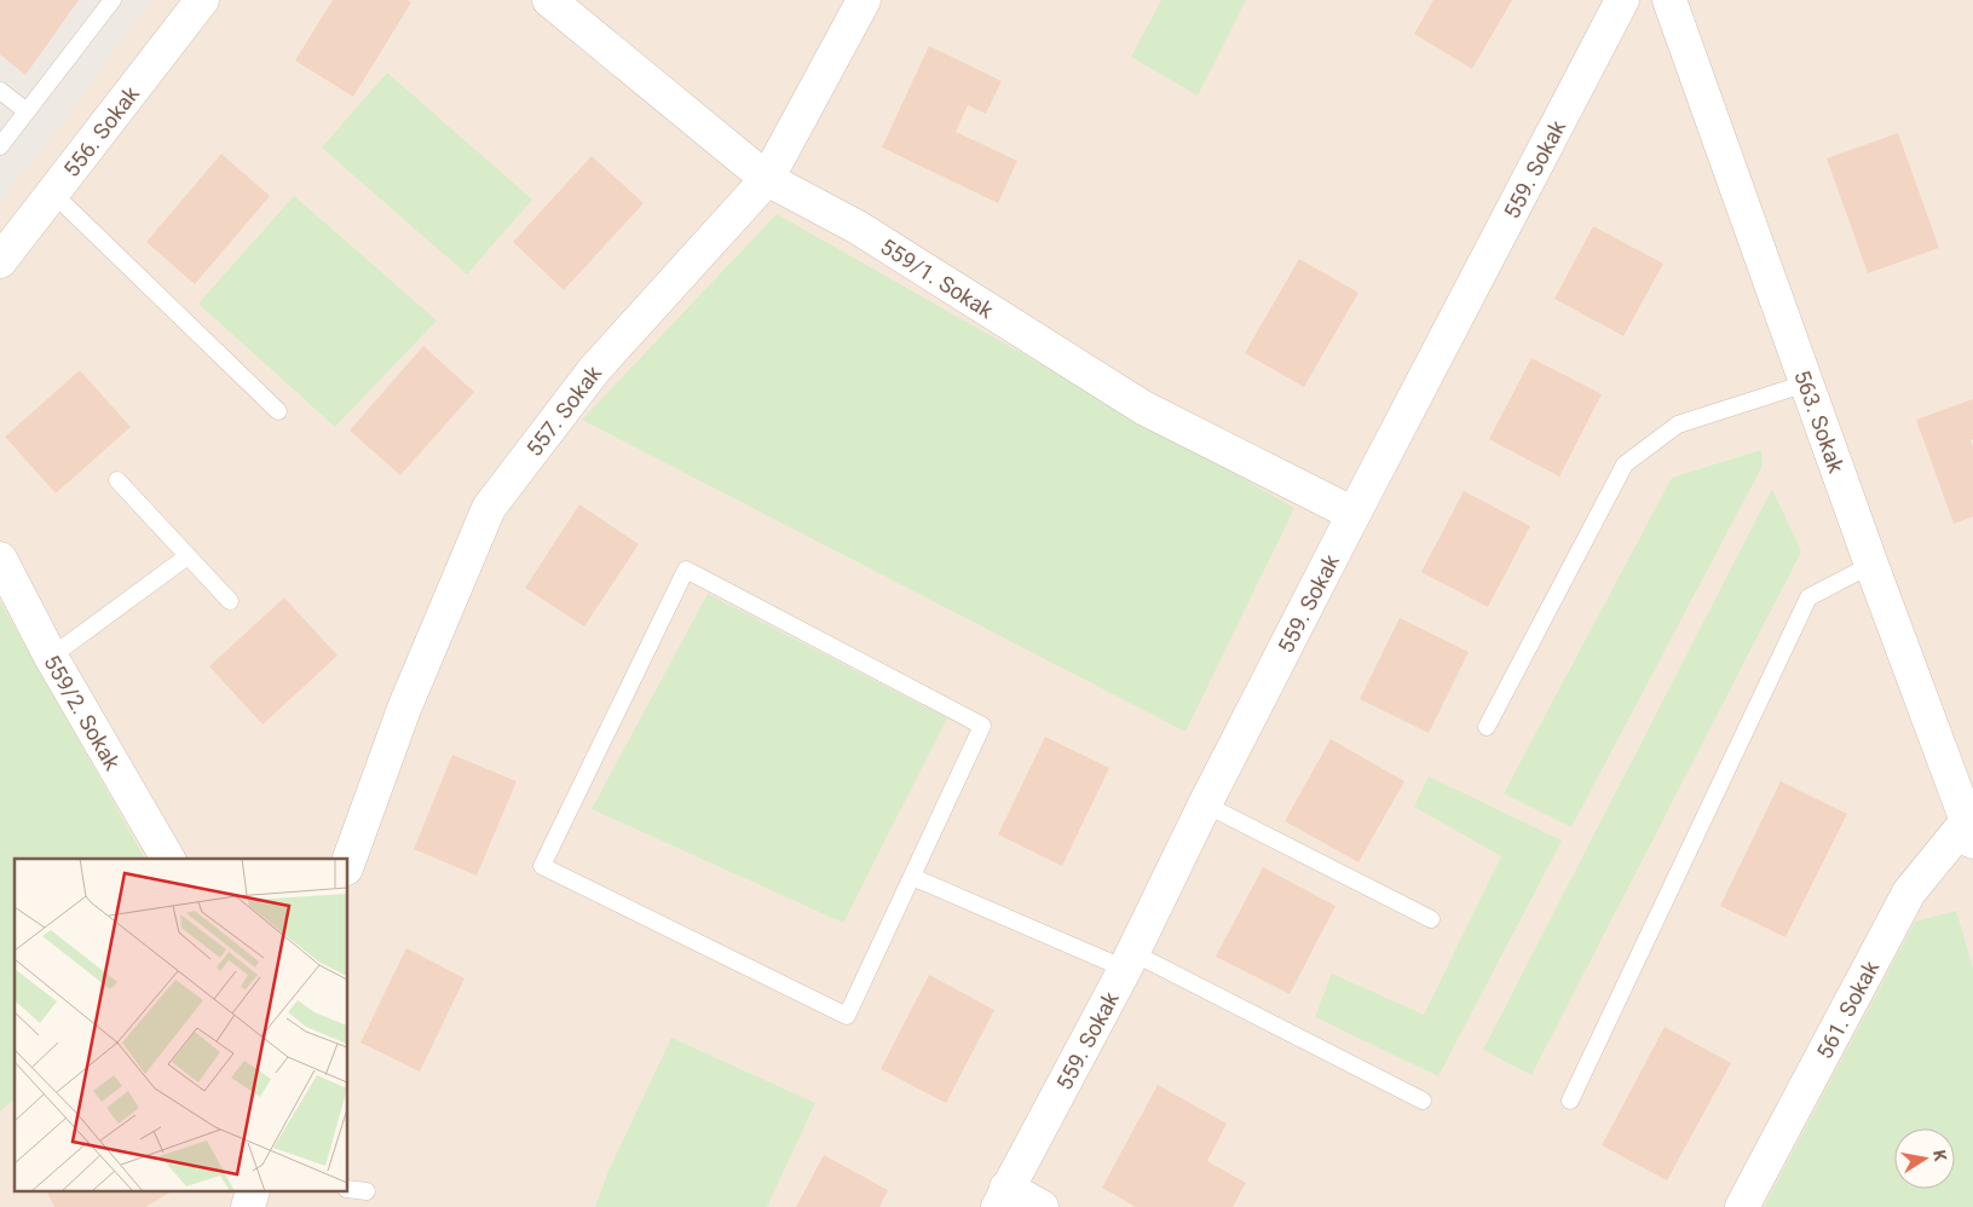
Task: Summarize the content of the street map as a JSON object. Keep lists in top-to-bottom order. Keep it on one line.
{"streets":{"street":["556. Sokak","559. Sokak","559/1. Sokak","557. Sokak","563. Sokak","559/2. Sokak","561. Sokak"]},"crossings":[["559. Sokak","559/1. Sokak"],["559/1. Sokak","557. Sokak"],["563. Sokak","561. Sokak"]],"north":"right"}
